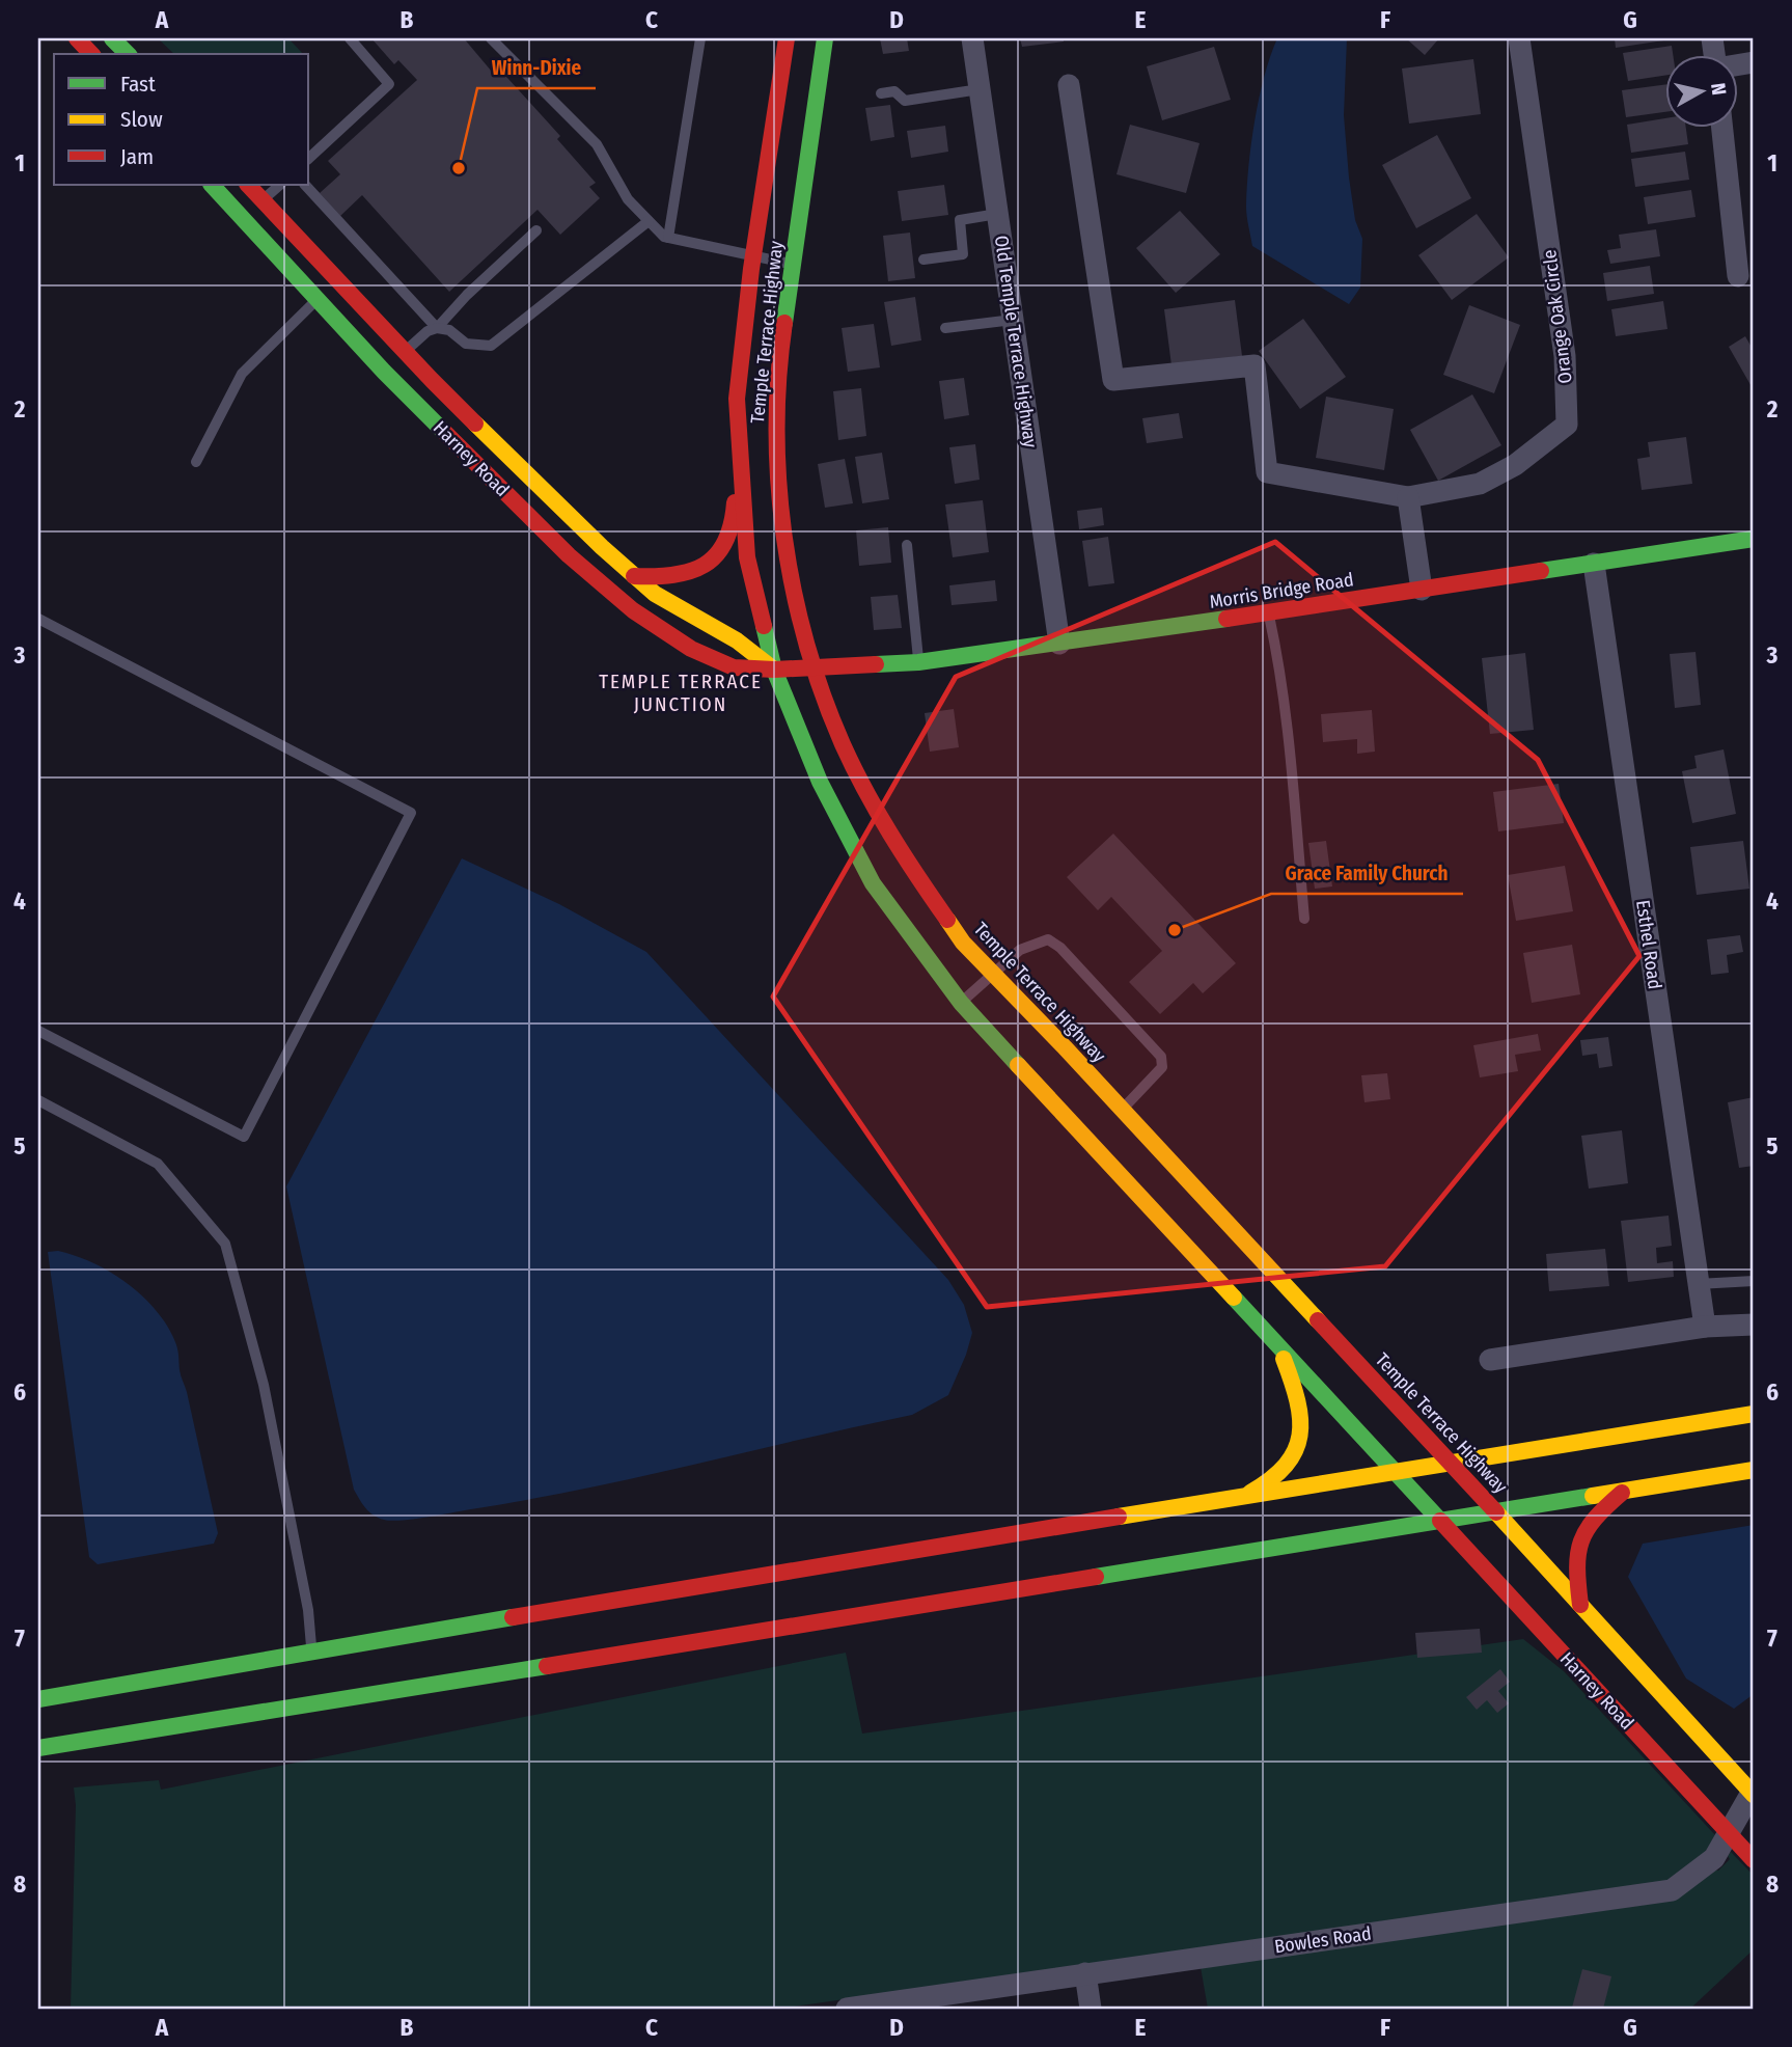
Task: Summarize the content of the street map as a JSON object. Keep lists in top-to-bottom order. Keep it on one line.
{"streets":{"main road":["Temple Terrace Highway","Harney Road","Morris Bridge Road"],"street":["Orange Oak Circle","Old Temple Terrace Highway","Esthel Road","Bowles Road"]},"crossings":[["Temple Terrace Highway","Harney Road"],["Temple Terrace Highway","Morris Bridge Road"],["Old Temple Terrace Highway","Morris Bridge Road"],["Harney Road","Morris Bridge Road"],["Harney Road","Bowles Road"],["Morris Bridge Road","Esthel Road"]],"districts":["TEMPLE TERRACE JUNCTION"],"places":["Winn-Dixie","Grace Family Church"],"legend":["Fast","Slow","Jam"],"north":"right","grid":{"columns":["A","B","C","D","E","F","G"],"rows":["1","2","3","4","5","6","7","8"]}}
